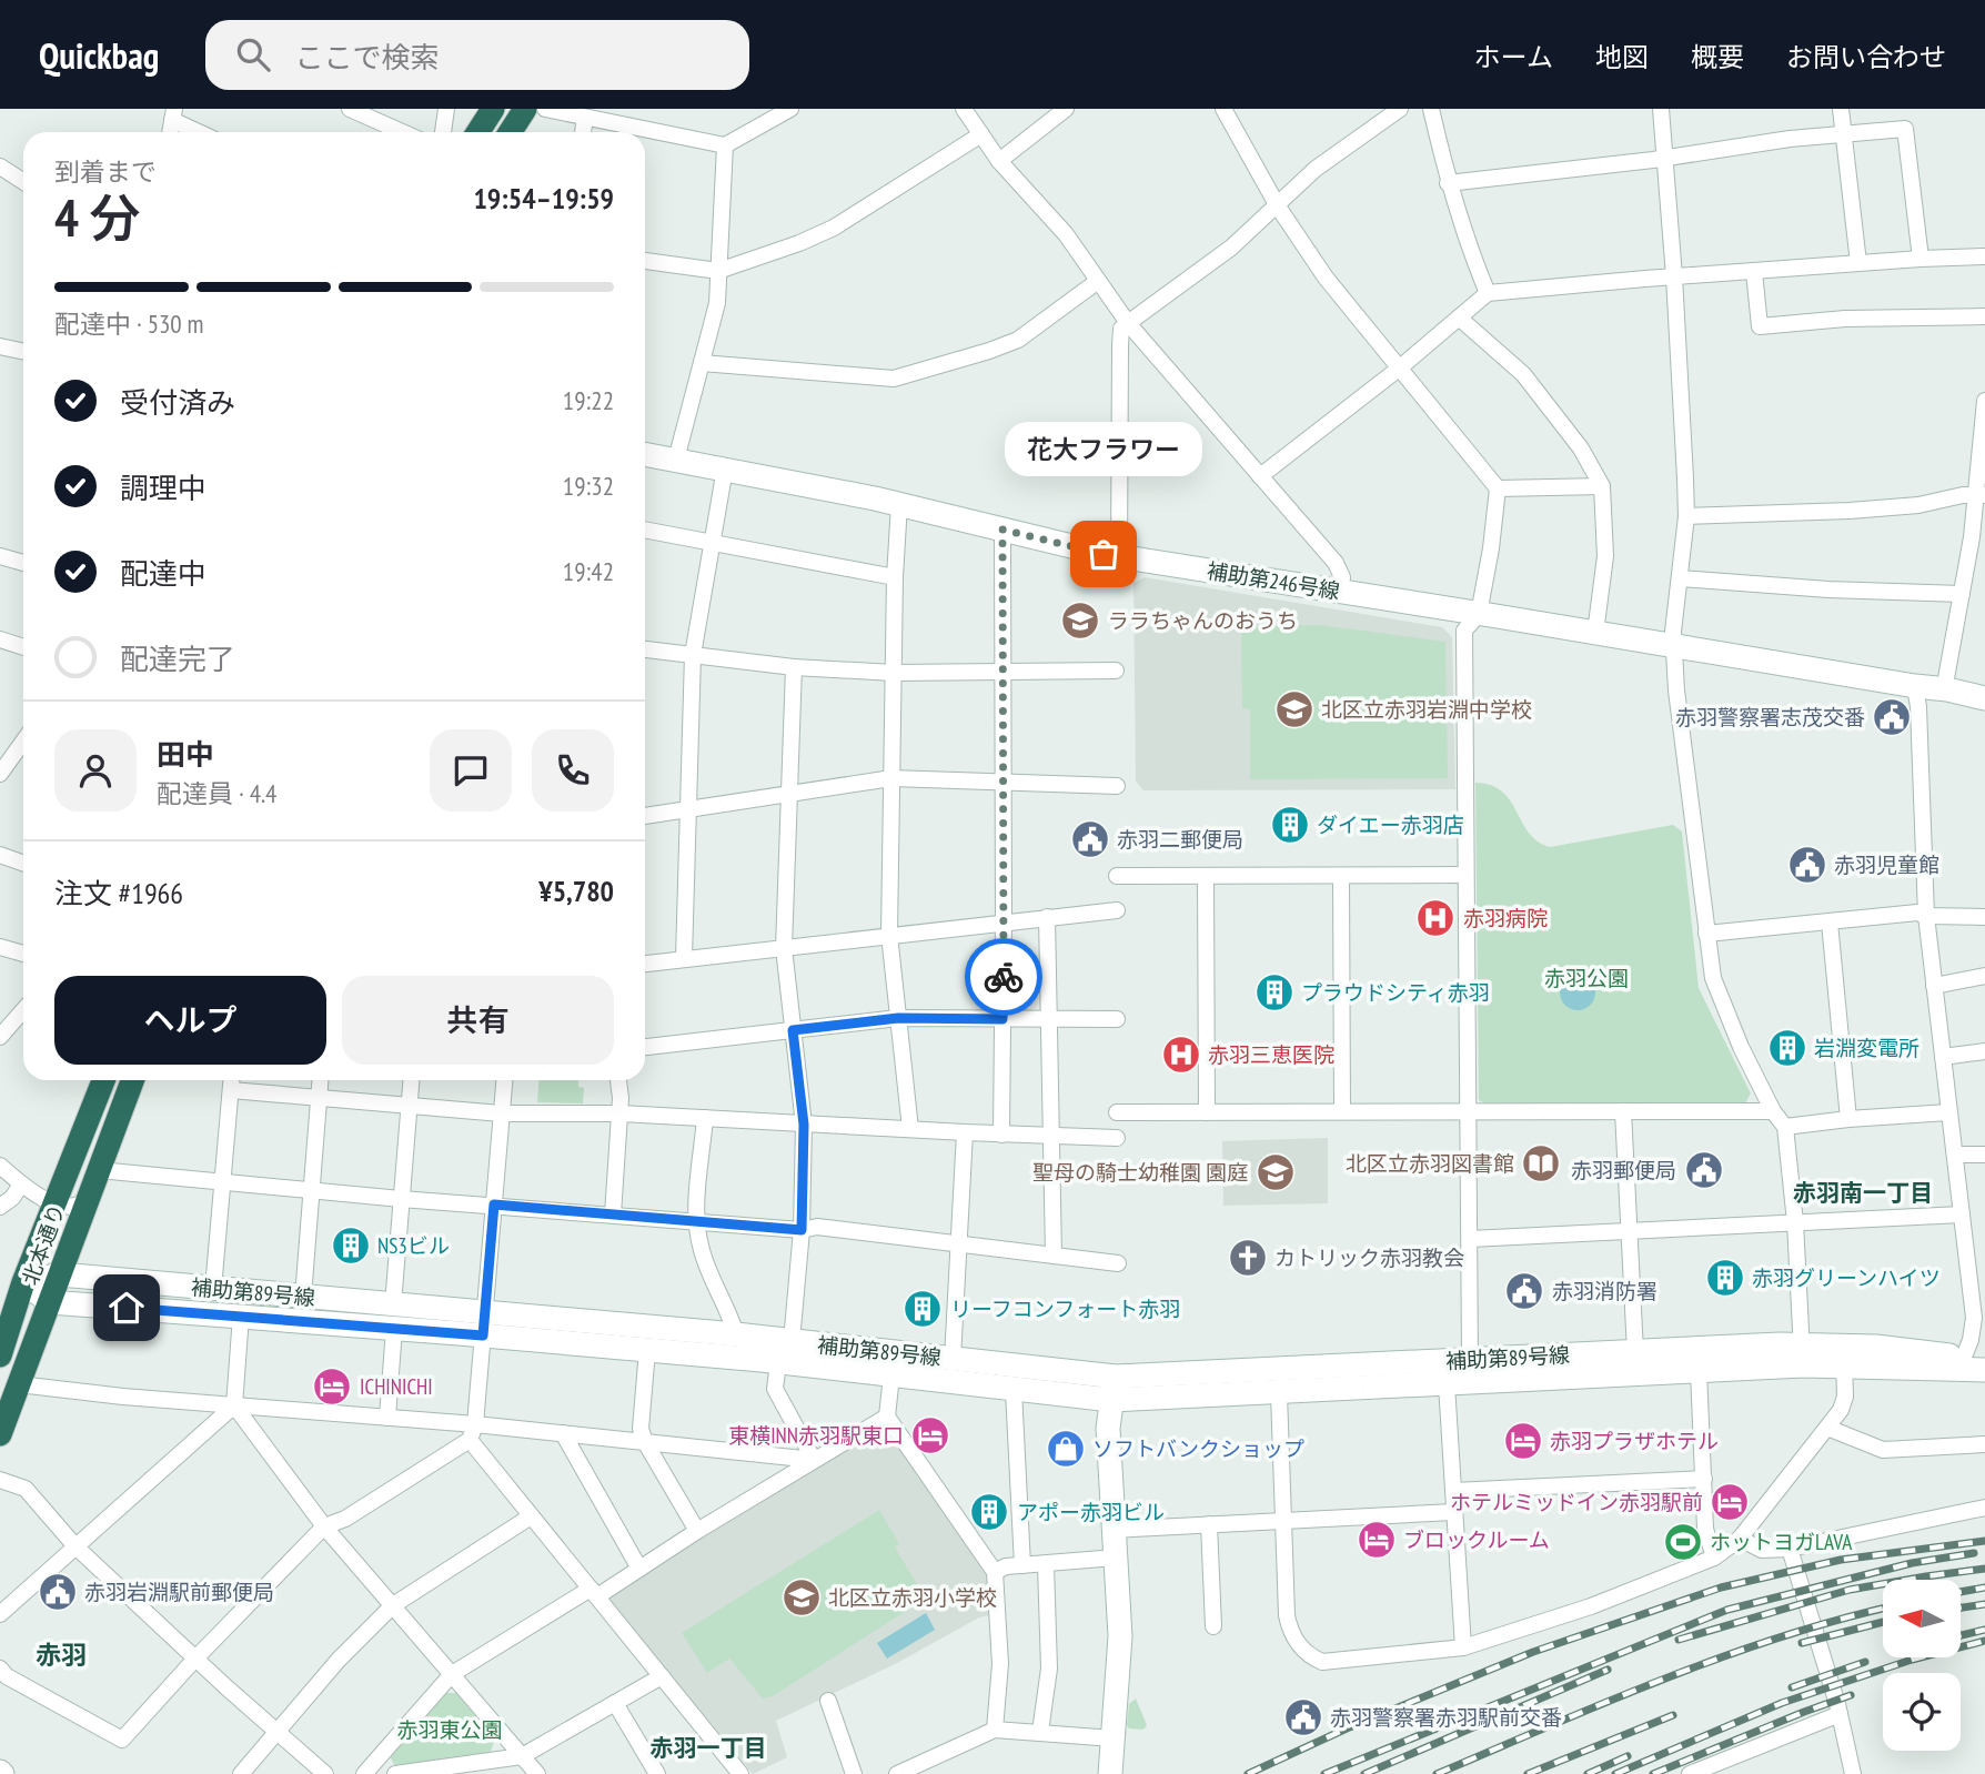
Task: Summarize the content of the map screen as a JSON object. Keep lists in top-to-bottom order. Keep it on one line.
{"streets":{"highway":["北本通り"],"street":["補助第246号線","補助第89号線"]},"crossings":[["北本通り","補助第89号線"]],"districts":["赤羽南一丁目","赤羽","赤羽一丁目"],"parks":["赤羽公園","赤羽東公園"],"places":{"other":["花大フラワー"],"school or university":["ララちゃんのおうち","北区立赤羽岩淵中学校","聖母の騎士幼稚園 園庭","北区立赤羽小学校"],"public building":["赤羽警察署志茂交番","赤羽二郵便局","赤羽児童館","赤羽郵便局","赤羽消防署","赤羽岩淵駅前郵便局","赤羽警察署赤羽駅前交番"],"building":["ダイエー赤羽店","プラウドシティ赤羽","岩淵変電所","NS3ビル","赤羽グリーンハイツ","リーフコンフォート赤羽","アポー赤羽ビル"],"hospital":["赤羽病院","赤羽三恵医院"],"library":["北区立赤羽図書館"],"church":["カトリック赤羽教会"],"hotel":["ICHINICHI","東横INN赤羽駅東口","赤羽プラザホテル","ホテルミッドイン赤羽駅前","ブロックルーム"],"shop":["ソフトバンクショップ"],"sports":["ホットヨガLAVA"]},"north":"left","page":{"header":"Quickbag","search":"ここで検索","nav":["ホーム","地図","概要","お問い合わせ"],"heading":["4 分","到着まで","19:54–19:59"],"panel":["田中","配達員 · 4.4","注文 #1966","¥5,780"],"bar":"配達中 · 530 m","list":[["受付済み","19:22"],["調理中","19:32"],["配達中","19:42"],"配達完了"],"bubble":"花大フラワー","buttons":["ヘルプ","共有"]}}
